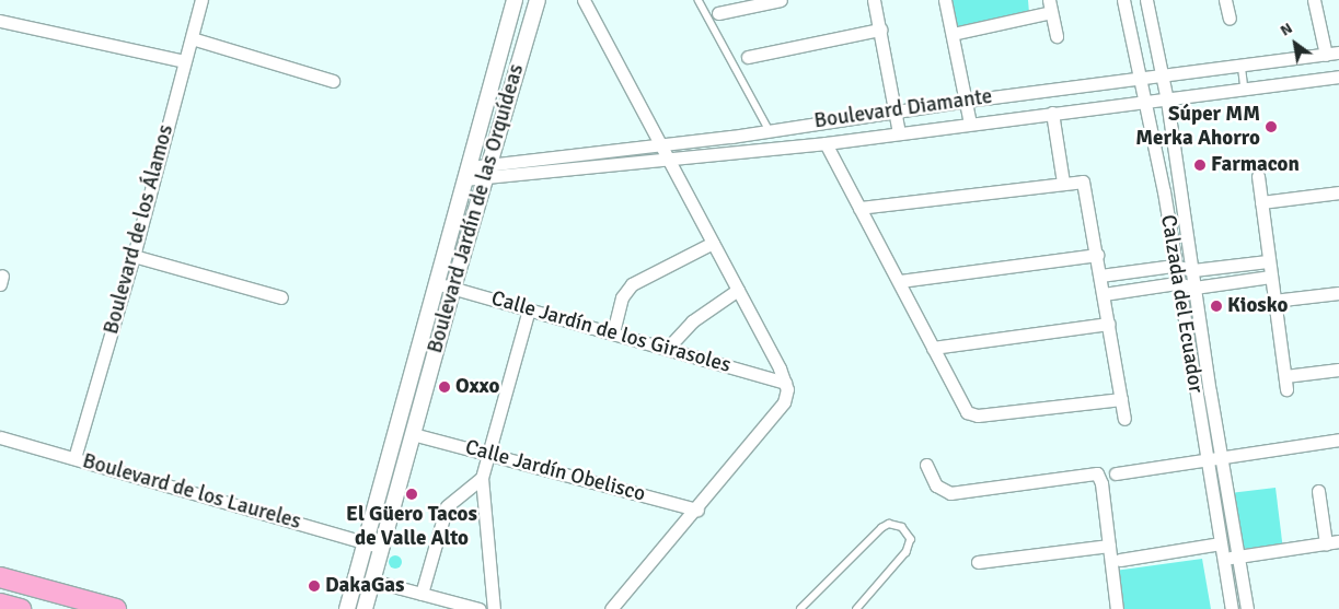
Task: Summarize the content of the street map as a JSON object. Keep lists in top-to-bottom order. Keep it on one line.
{"streets":{"street":["Boulevard Diamante","Boulevard Jardín de las Orquídeas","Boulevard de los Álamos","Calzada del Ecuador","Calle Jardín de los Girasoles","Calle Jardín Obelisco","Boulevard de los Laureles"]},"crossings":[["Boulevard Diamante","Boulevard Jardín de las Orquídeas"],["Boulevard Diamante","Calzada del Ecuador"],["Boulevard Jardín de las Orquídeas","Calle Jardín de los Girasoles"],["Boulevard Jardín de las Orquídeas","Calle Jardín Obelisco"],["Boulevard Jardín de las Orquídeas","Boulevard de los Laureles"],["Boulevard de los Álamos","Boulevard de los Laureles"]],"places":["Súper MM Merka Ahorro","Farmacon","Kiosko","Oxxo","El Güero Tacos de Valle Alto","DakaGas"],"north":"top left"}
